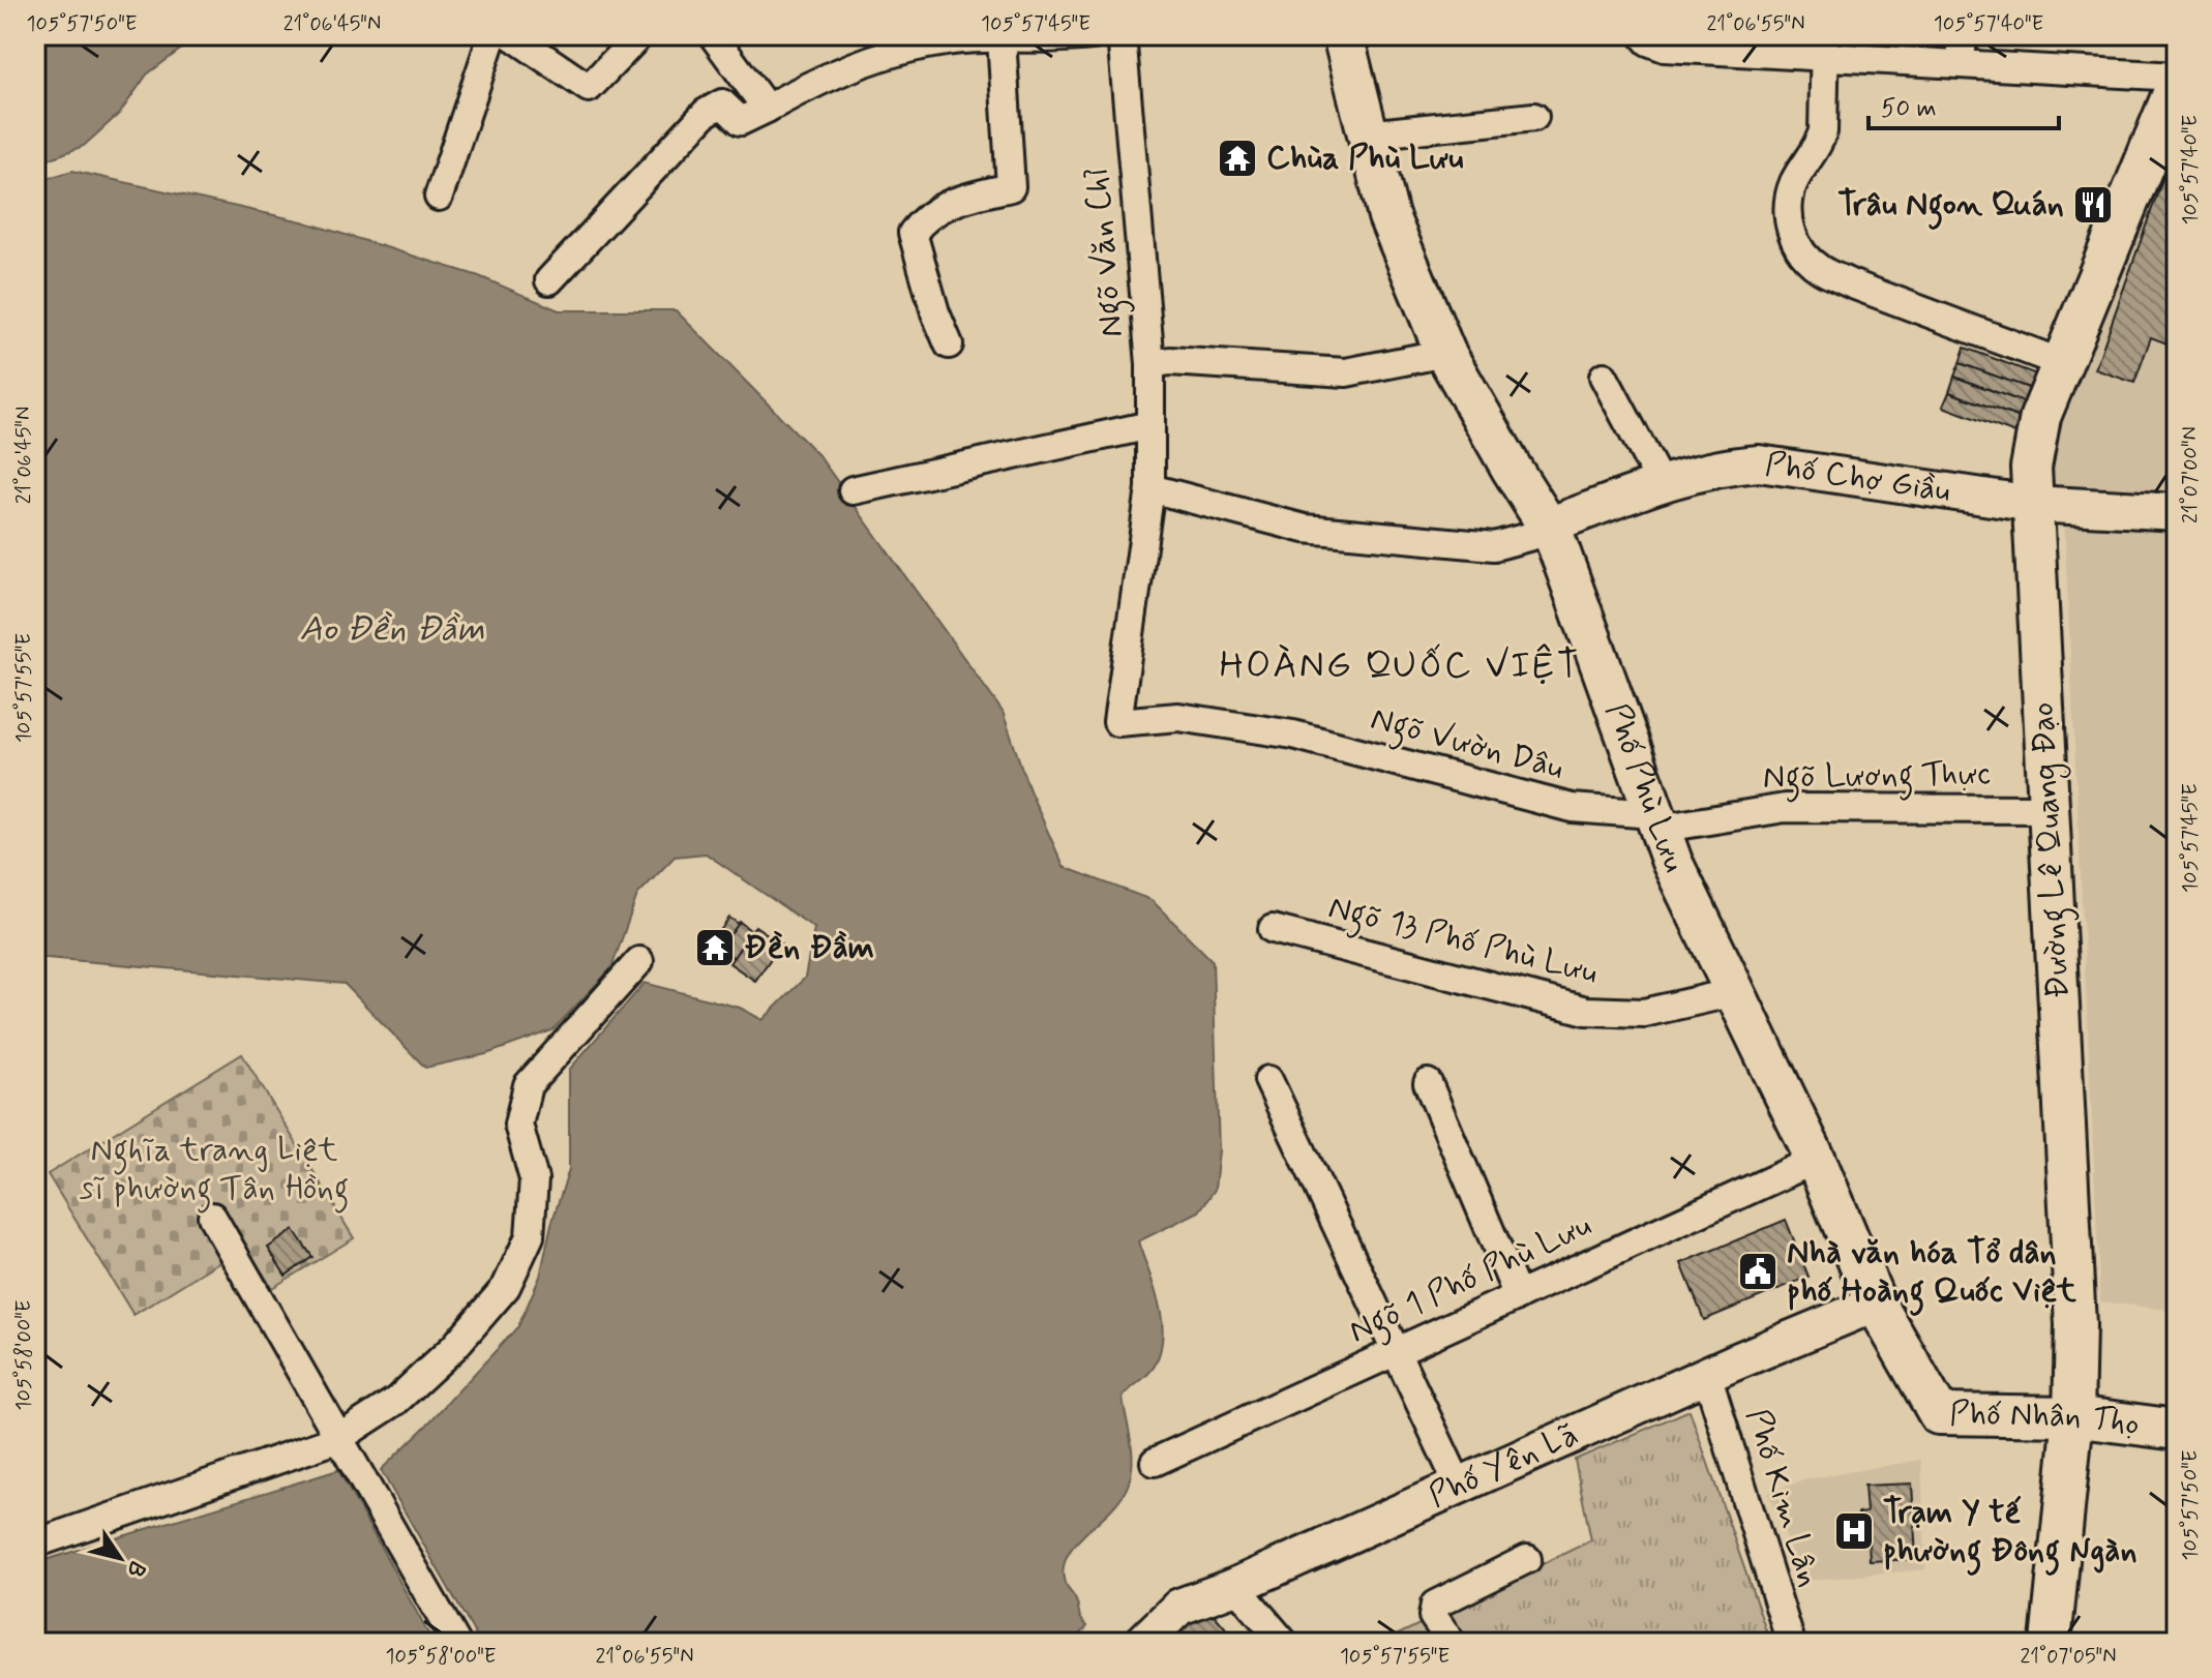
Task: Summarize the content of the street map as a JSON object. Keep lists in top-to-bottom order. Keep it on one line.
{"streets":{"main road":["Phố Phù Lưu","Đường Lê Quang Đạo","Phố Nhân Thọ"],"street":["Ngõ Văn Chỉ","Phố Chợ Giầu","Ngõ Vườn Dâu","Ngõ Lương Thực","Ngõ 13 Phố Phù Lưu","Ngõ 1 Phố Phù Lưu","Phố Yên Lã","Phố Kim Lân"]},"crossings":[["Ngõ Văn Chỉ","Phố Phù Lưu"],["Phố Chợ Giầu","Phố Phù Lưu"],["Phố Chợ Giầu","Đường Lê Quang Đạo"],["Ngõ Vườn Dâu","Ngõ Lương Thực"],["Ngõ Vườn Dâu","Phố Phù Lưu"],["Ngõ Lương Thực","Phố Phù Lưu"],["Ngõ Lương Thực","Đường Lê Quang Đạo"],["Phố Phù Lưu","Ngõ 13 Phố Phù Lưu"],["Phố Phù Lưu","Ngõ 1 Phố Phù Lưu"],["Phố Phù Lưu","Phố Nhân Thọ"],["Phố Phù Lưu","Phố Yên Lã"],["Đường Lê Quang Đạo","Phố Nhân Thọ"],["Phố Nhân Thọ","Phố Yên Lã"],["Phố Yên Lã","Phố Kim Lân"]],"districts":["HOÀNG QUỐC VIỆT"],"water":["Ao Đền Đầm"],"parks":["Nghĩa trang Liệt sĩ phường Tân Hồng"],"places":{"temple":["Chùa Phù Lưu","Đền Đầm"],"restaurant":["Trâu Ngon Quán"],"public building":["Nhà văn hóa Tổ dân phố Hoàng Quốc Việt"],"hospital":["Trạm Y tế phường Đông Ngàn"]},"scale_bar":"50 m","north":"bottom right","coordinates":["105°57'50\"E","21°06'45\"N","105°57'45\"E","21°06'55\"N","105°57'40\"E","21°07'00\"N","105°57'55\"E","105°58'00\"E","21°07'05\"N"]}
